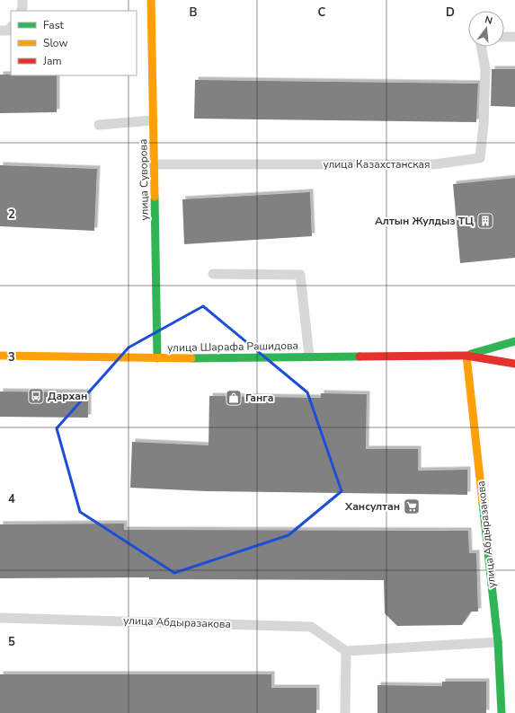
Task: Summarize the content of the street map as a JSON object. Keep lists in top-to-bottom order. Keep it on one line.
{"streets":{"street":["улица Суворова","улица Шарафа Рашидова","улица Абдыразакова"],"lane":["улица Казахстанская"]},"crossings":[["улица Казахстанская","улица Суворова"],["улица Суворова","улица Шарафа Рашидова"],["улица Шарафа Рашидова","улица Абдыразакова"]],"places":{"building":["Алтын Жулдыз ТЦ"],"bus stop":["Дархан"],"shop":["Ганга"],"supermarket":["Хансултан"]},"legend":["Fast","Slow","Jam"],"north":"top","grid":{"columns":["B","C","D"],"rows":["2","3","4","5"]}}
